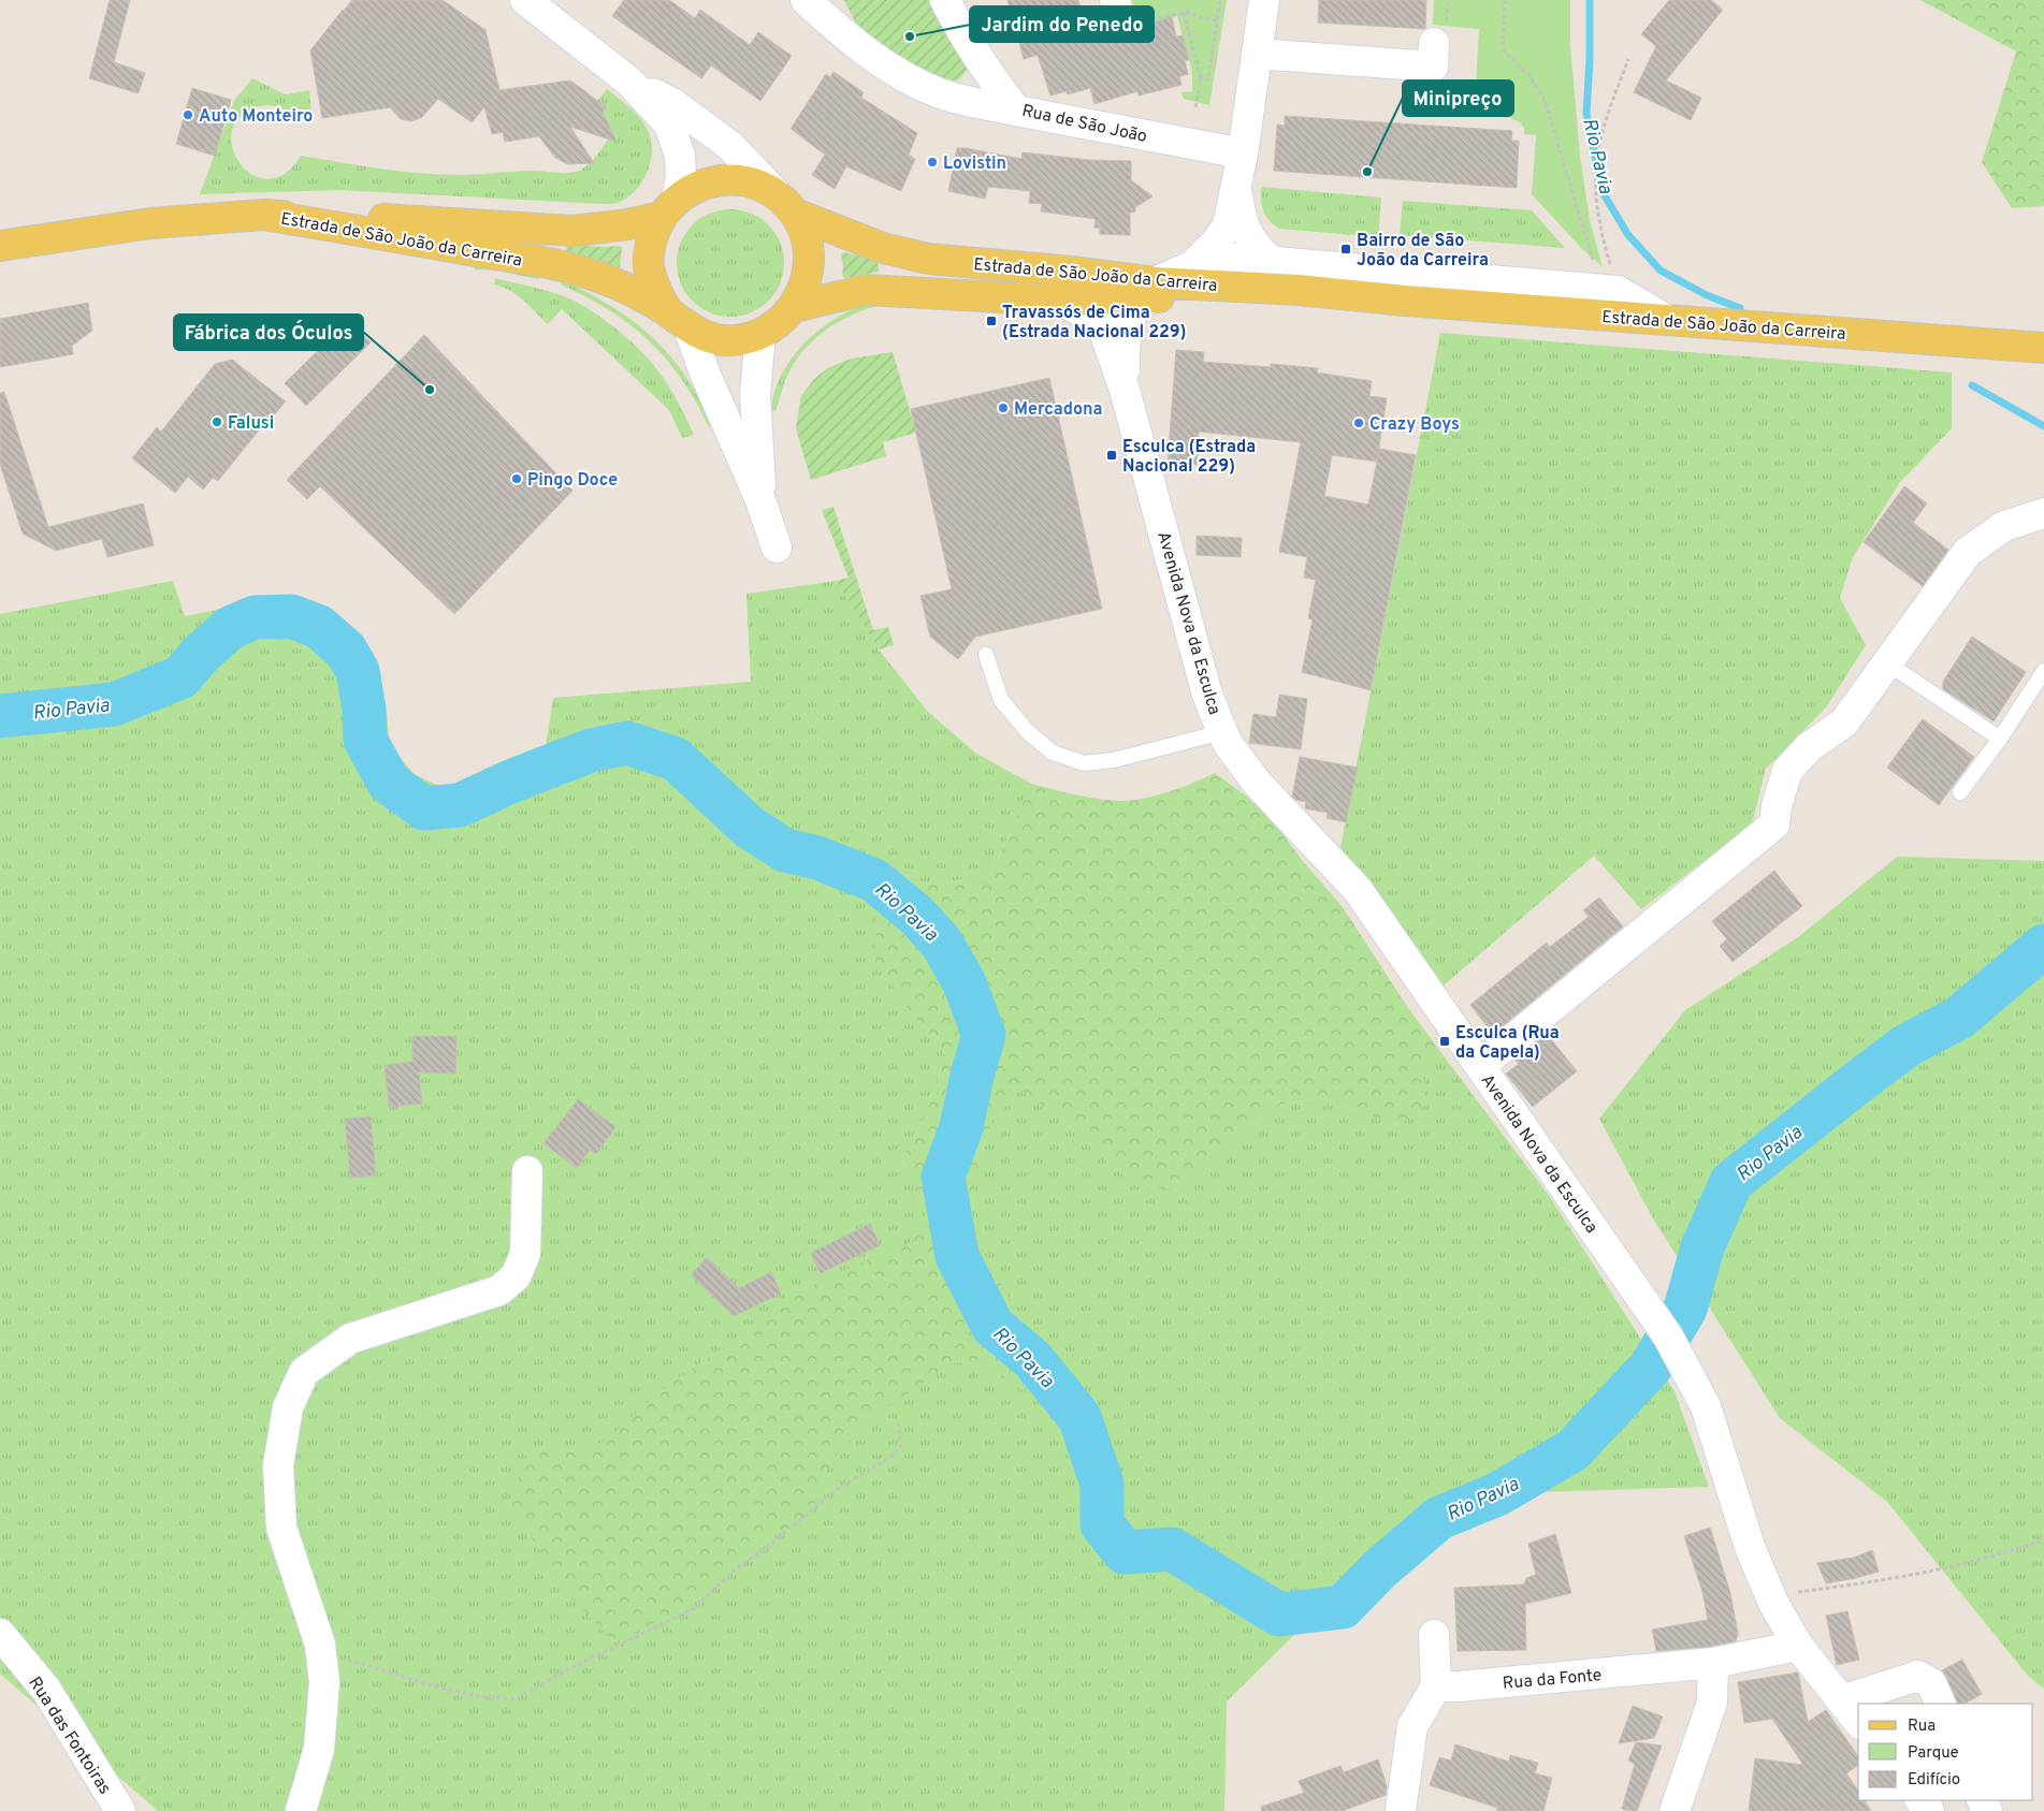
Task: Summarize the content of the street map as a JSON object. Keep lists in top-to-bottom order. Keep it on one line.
{"streets":{"main road":["Estrada de São João da Carreira"],"street":["Rua de São João","Avenida Nova da Esculca","Rua da Fonte","Rua das Fontoiras"]},"crossings":[["Estrada de São João da Carreira","Avenida Nova da Esculca"],["Avenida Nova da Esculca","Rua da Fonte"]],"water":["Rio Pavia"],"places":{"other":["Jardim do Penedo","Auto Monteiro","Lovistin","Minipreço","Fábrica dos Óculos","Mercadona","Falusi","Crazy Boys","Pingo Doce"],"transit":["Bairro de São João da Carreira","Travassós de Cima (Estrada Nacional 229)","Esculca (Estrada Nacional 229)","Esculca (Rua da Capela)"]},"legend":["Rua","Parque","Edifício"]}
